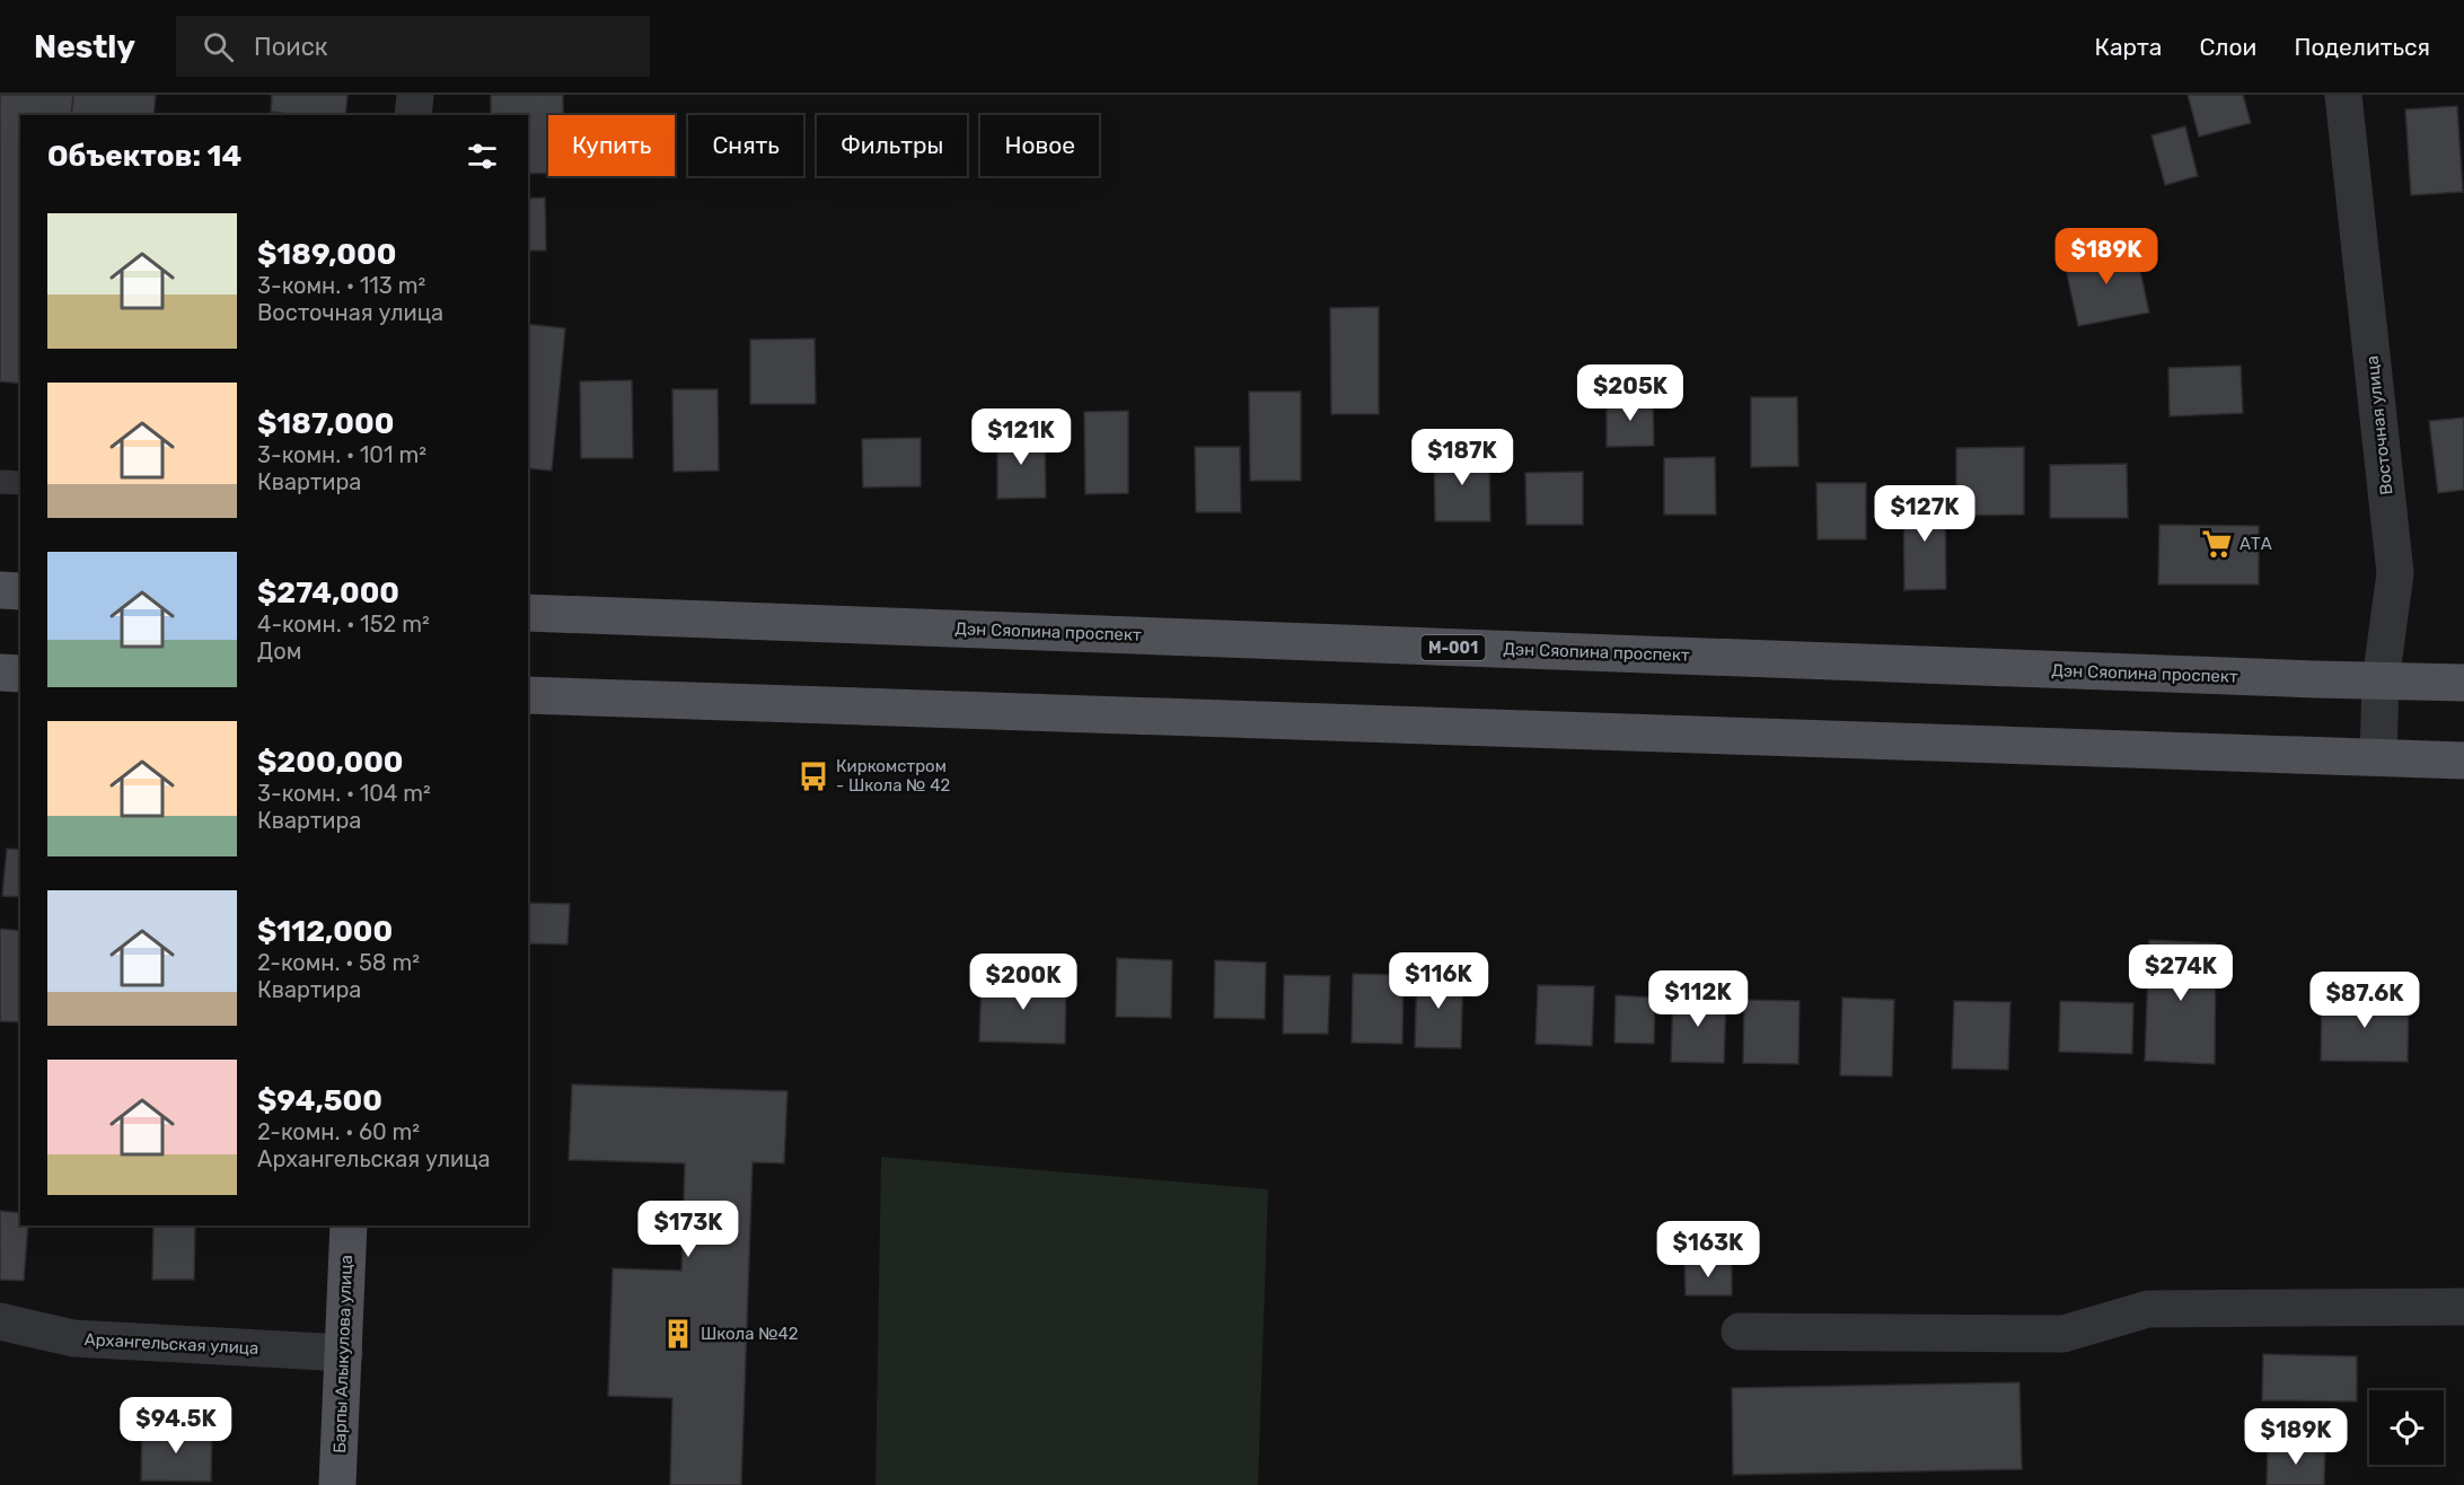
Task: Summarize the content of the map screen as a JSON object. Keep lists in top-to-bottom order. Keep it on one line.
{"streets":{"main road":["Дэн Сяопина проспект","M-001","Барпы Алыкулова улица"],"street":["Восточная улица","Архангельская улица"]},"crossings":[["Восточная улица","Дэн Сяопина проспект"],["Архангельская улица","Барпы Алыкулова улица"]],"places":{"supermarket":["АТА"],"bus stop":["Киркомстром - Школа № 42"],"building":["Школа №42"]},"page":{"header":"Nestly","search":"Поиск","nav":["Карта","Слои","Поделиться"],"chip":["Купить","Снять","Фильтры","Новое"],"heading":"Объектов: 14","list":[{"name":"$189,000","note":"3-комн. · 113 m² · Восточная улица"},{"name":"$187,000","note":"3-комн. · 101 m² · Квартира"},{"name":"$274,000","note":"4-комн. · 152 m² · Дом"},{"name":"$200,000","note":"3-комн. · 104 m² · Квартира"},{"name":"$112,000","note":"2-комн. · 58 m² · Квартира"},{"name":"$94,500","note":"2-комн. · 60 m² · Архангельская улица"}],"price":["$189K","$205K","$121K","$187K","$127K","$274K","$116K","$200K","$112K","$87.6K","$173K","$163K","$94.5K","$189K"]}}
